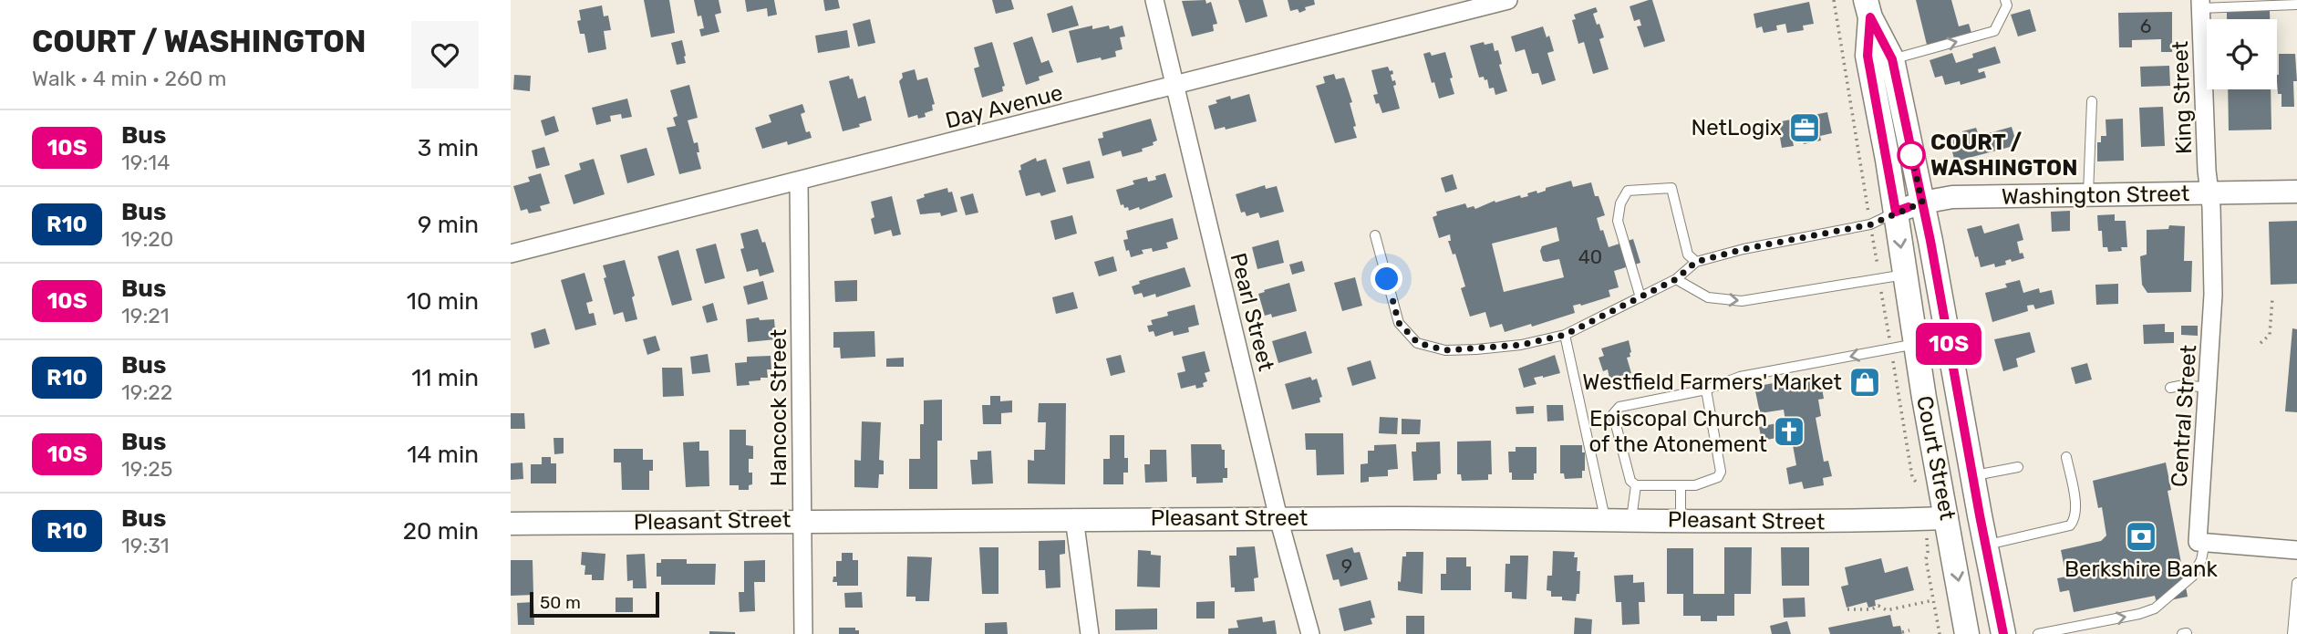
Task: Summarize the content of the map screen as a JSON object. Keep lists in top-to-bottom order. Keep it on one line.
{"streets":{"main road":["Court Street"],"street":["King Street","Day Avenue","Washington Street","Pearl Street","Hancock Street","Central Street","Pleasant Street"]},"crossings":[["King Street","Washington Street"],["King Street","Central Street"],["Day Avenue","Pearl Street"],["Day Avenue","Hancock Street"],["Washington Street","Central Street"],["Washington Street","Court Street"],["Pearl Street","Pleasant Street"],["Hancock Street","Pleasant Street"],["Court Street","Pleasant Street"]],"places":{"office":["NetLogix"],"other":["COURT / WASHINGTON"],"shop":["Westfield Farmers' Market"],"church":["Episcopal Church of the Atonement"],"bank":["Berkshire Bank"]},"lines":["bus line 10S"],"house_numbers":["6","40","9"],"scale_bar":"50 m","page":{"heading":["COURT / WASHINGTON","Walk · 4 min · 260 m"],"on_map":"10S","list":[{"mark":"10S","name":"Bus","note":"19:14","value":"3 min"},{"mark":"R10","name":"Bus","note":"19:20","value":"9 min"},{"mark":"10S","name":"Bus","note":"19:21","value":"10 min"},{"mark":"R10","name":"Bus","note":"19:22","value":"11 min"},{"mark":"10S","name":"Bus","note":"19:25","value":"14 min"},{"mark":"R10","name":"Bus","note":"19:31","value":"20 min"}],"scale":"50 m"}}
